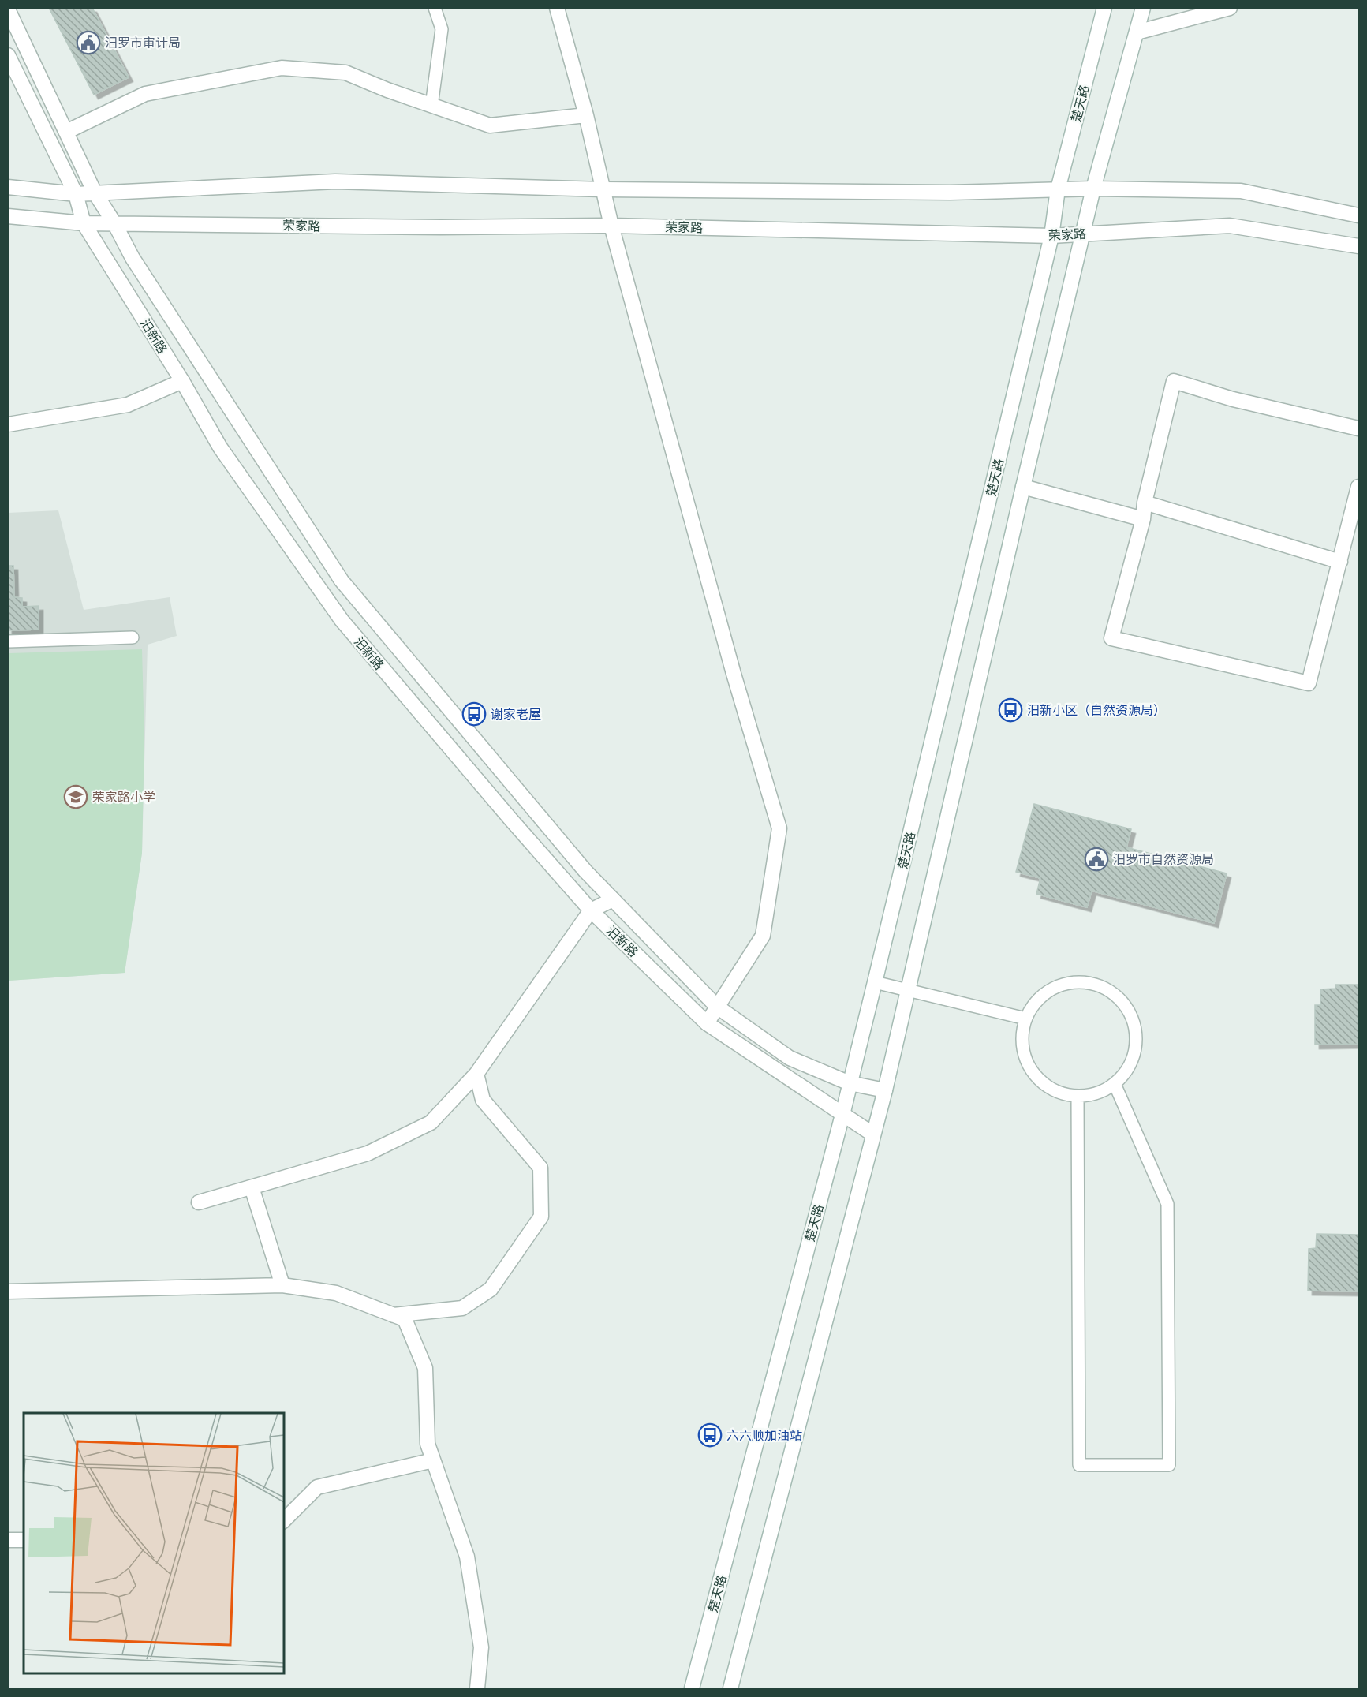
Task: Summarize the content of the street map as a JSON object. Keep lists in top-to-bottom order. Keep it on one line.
{"streets":{"street":["楚天路","荣家路","汨新路"]},"crossings":[["楚天路","荣家路"],["楚天路","汨新路"],["荣家路","汨新路"]],"places":{"public building":["汨罗市审计局","汨罗市自然资源局"],"bus stop":["汨新小区（自然资源局）","谢家老屋","六六顺加油站"],"school or university":["荣家路小学"]}}
